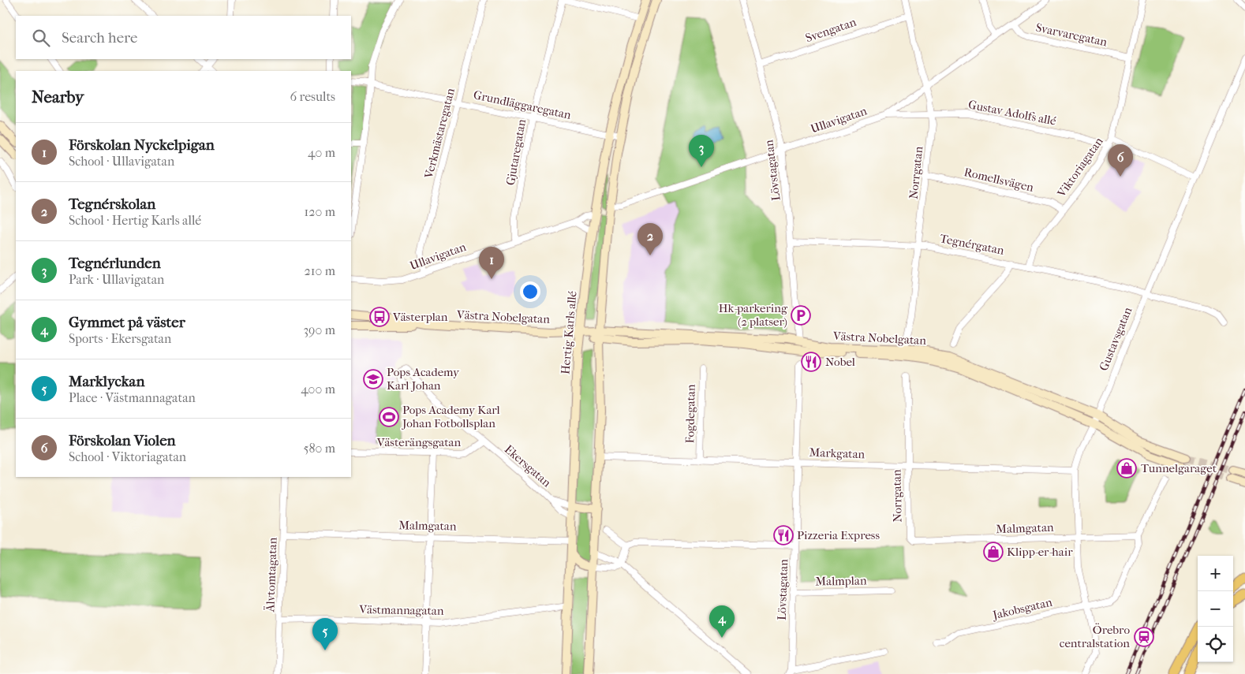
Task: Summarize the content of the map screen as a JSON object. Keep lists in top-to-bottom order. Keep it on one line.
{"streets":{"main road":["Västra Nobelgatan","Hertig Karls allé"],"street":["Svengatan","Svarvaregatan","Grundläggaregatan","Gustav Adolfs allé","Ullavigatan","Verkmästaregatan","Gjutaregatan","Viktoriagatan","Lövstagatan","Norrgatan","Romellsvägen","Tegnérgatan","Gustavsgatan","Fogdegatan","Västerängsgatan","Markgatan","Ekersgatan","Malmgatan","Älvtomtagatan","Malmplan","Jakobsgatan","Västmannagatan"]},"crossings":[["Svengatan","Lövstagatan"],["Svengatan","Norrgatan"],["Svarvaregatan","Ullavigatan"],["Svarvaregatan","Viktoriagatan"],["Grundläggaregatan","Verkmästaregatan"],["Grundläggaregatan","Gjutaregatan"],["Grundläggaregatan","Hertig Karls allé"],["Gustav Adolfs allé","Ullavigatan"],["Gustav Adolfs allé","Viktoriagatan"],["Gustav Adolfs allé","Norrgatan"],["Ullavigatan","Verkmästaregatan"],["Ullavigatan","Gjutaregatan"],["Ullavigatan","Lövstagatan"],["Ullavigatan","Norrgatan"],["Ullavigatan","Hertig Karls allé"],["Viktoriagatan","Romellsvägen"],["Viktoriagatan","Tegnérgatan"],["Lövstagatan","Tegnérgatan"],["Lövstagatan","Västra Nobelgatan"],["Lövstagatan","Markgatan"],["Lövstagatan","Malmplan"],["Norrgatan","Romellsvägen"],["Norrgatan","Tegnérgatan"],["Norrgatan","Västra Nobelgatan"],["Norrgatan","Markgatan"],["Norrgatan","Malmgatan"],["Tegnérgatan","Gustavsgatan"],["Västra Nobelgatan","Hertig Karls allé"],["Västra Nobelgatan","Gustavsgatan"],["Hertig Karls allé","Ekersgatan"],["Hertig Karls allé","Malmgatan"],["Hertig Karls allé","Västmannagatan"],["Gustavsgatan","Markgatan"],["Gustavsgatan","Malmgatan"],["Gustavsgatan","Jakobsgatan"],["Fogdegatan","Markgatan"],["Västerängsgatan","Ekersgatan"],["Malmgatan","Älvtomtagatan"],["Malmgatan","Jakobsgatan"],["Älvtomtagatan","Västmannagatan"]],"places":{"parking":["Hk-parkering (2 platser)"],"bus stop":["Västerplan"],"restaurant":["Nobel","Pizzeria Express"],"school or university":["Pops Academy Karl Johan"],"sports":["Pops Academy Karl Johan Fotbollsplan"],"shop":["Tunnelgaraget","Klipp-er-hair"],"station":["Örebro centralstation"]},"page":{"search":"Search here","heading":["Nearby","6 results"],"list":[{"mark":"1","name":"Förskolan Nyckelpigan","note":"School · Ullavigatan","value":"40 m"},{"mark":"2","name":"Tegnérskolan","note":"School · Hertig Karls allé","value":"120 m"},{"mark":"3","name":"Tegnérlunden","note":"Park · Ullavigatan","value":"210 m"},{"mark":"4","name":"Gymmet på väster","note":"Sports · Ekersgatan","value":"390 m"},{"mark":"5","name":"Marklyckan","note":"Place · Västmannagatan","value":"400 m"},{"mark":"6","name":"Förskolan Violen","note":"School · Viktoriagatan","value":"580 m"}],"pins":["3","6","2","1","4","5"],"map_buttons":["+","−"]}}
